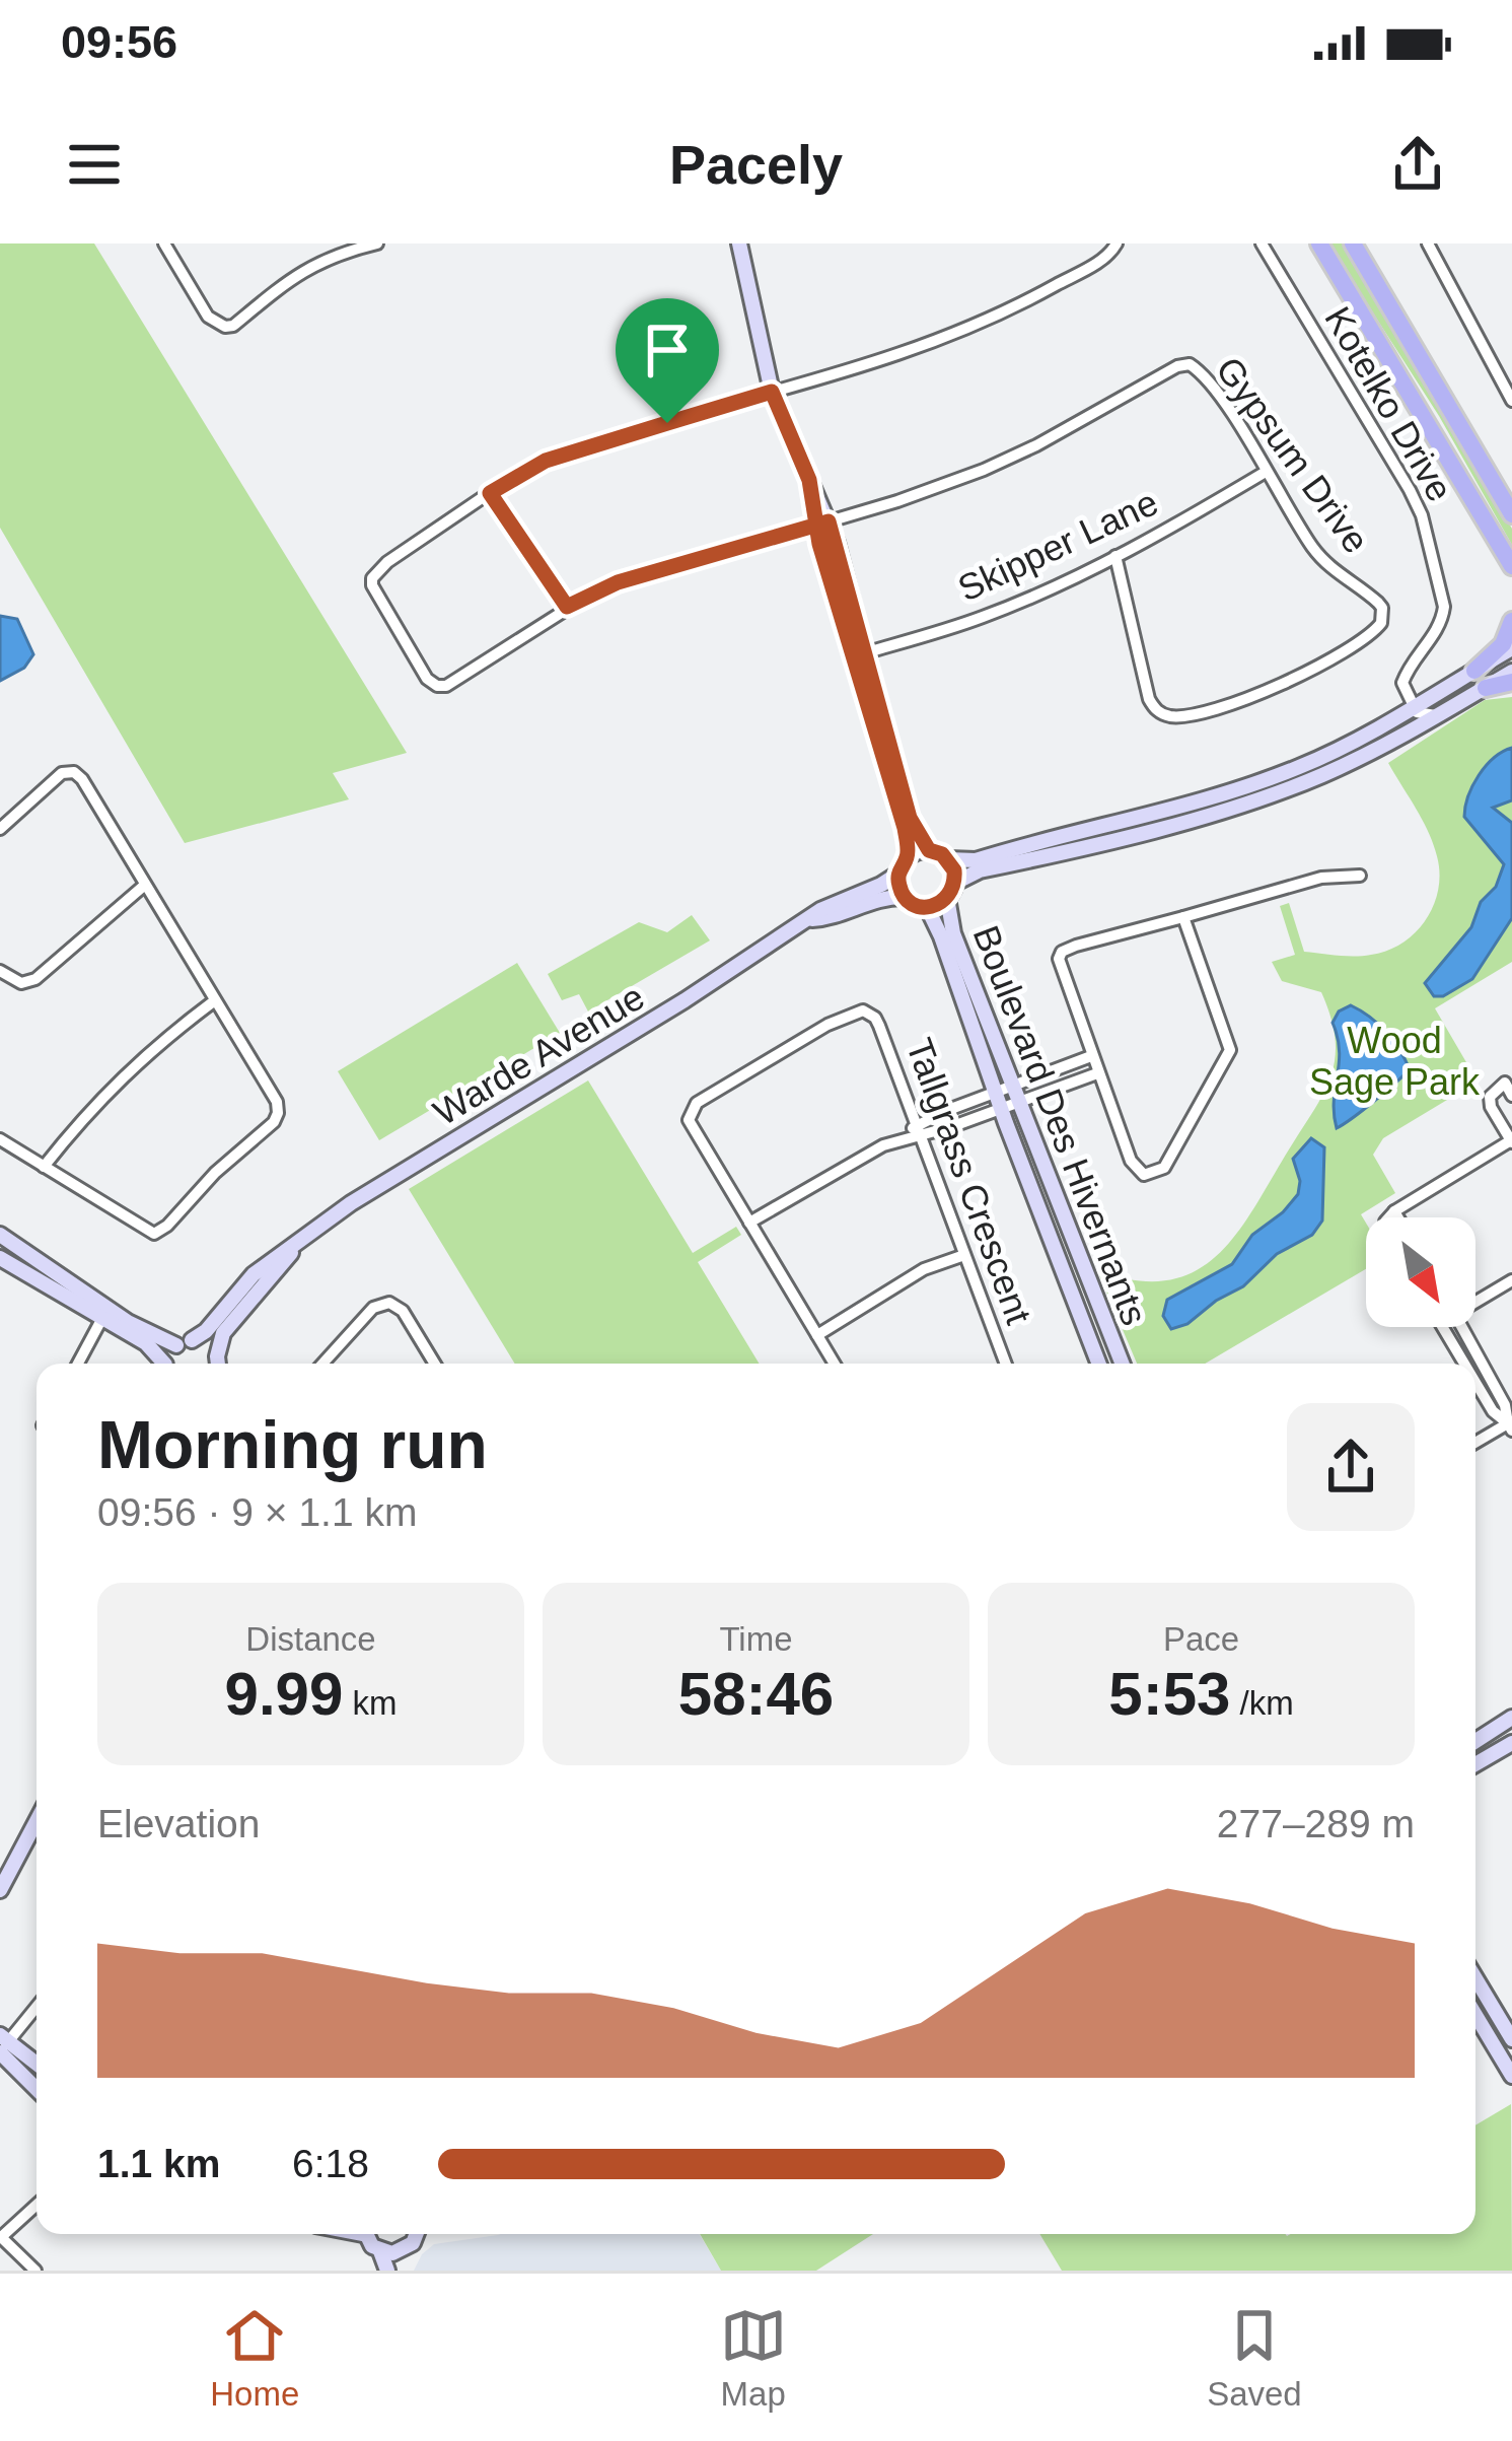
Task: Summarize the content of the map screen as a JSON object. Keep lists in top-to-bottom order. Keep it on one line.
{"streets":{"street":["Kotelko Drive","Gypsum Drive","Skipper Lane","Warde Avenue","Boulevard Des Hivernants","Tallgrass Crescent"]},"crossings":[["Gypsum Drive","Skipper Lane"],["Warde Avenue","Boulevard Des Hivernants"]],"parks":["Wood Sage Park"],"north":"bottom right","page":{"status":"09:56","header":"Pacely","heading":["Morning run","09:56 · 9 × 1.1 km"],"stats":[["Distance","9.99 km"],["Time","58:46"],["Pace","5:53 /km"]],"chart":["Elevation","277–289 m"],"list":[{"name":"1.1 km","note":"6:18"}],"tabs":["Home","Map","Saved"]}}
